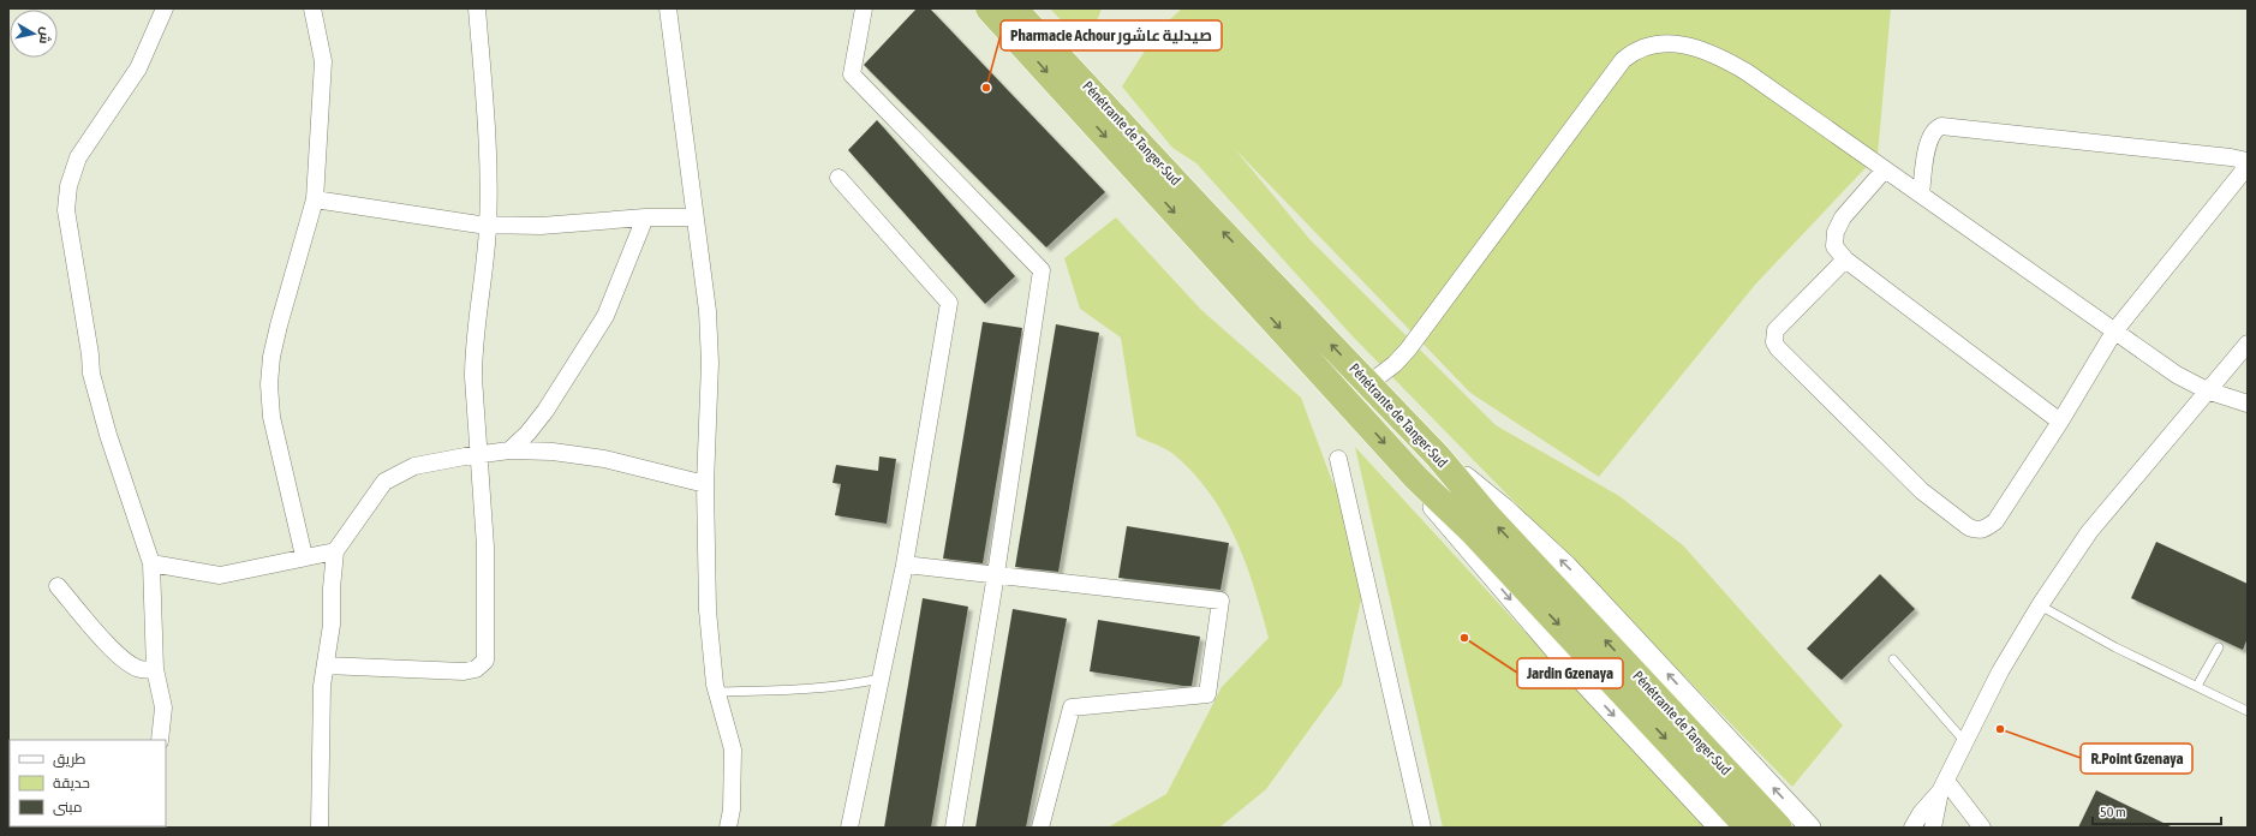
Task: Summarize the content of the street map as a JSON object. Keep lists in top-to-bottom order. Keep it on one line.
{"streets":{"highway":["Pénétrante de Tanger-Sud"]},"places":["Pharmacie Achour صيدلية عاشور","Jardin Gzenaya","R.Point Gzenaya"],"legend":["طريق","حديقة","مبنى"],"scale_bar":"50 m","north":"right"}
